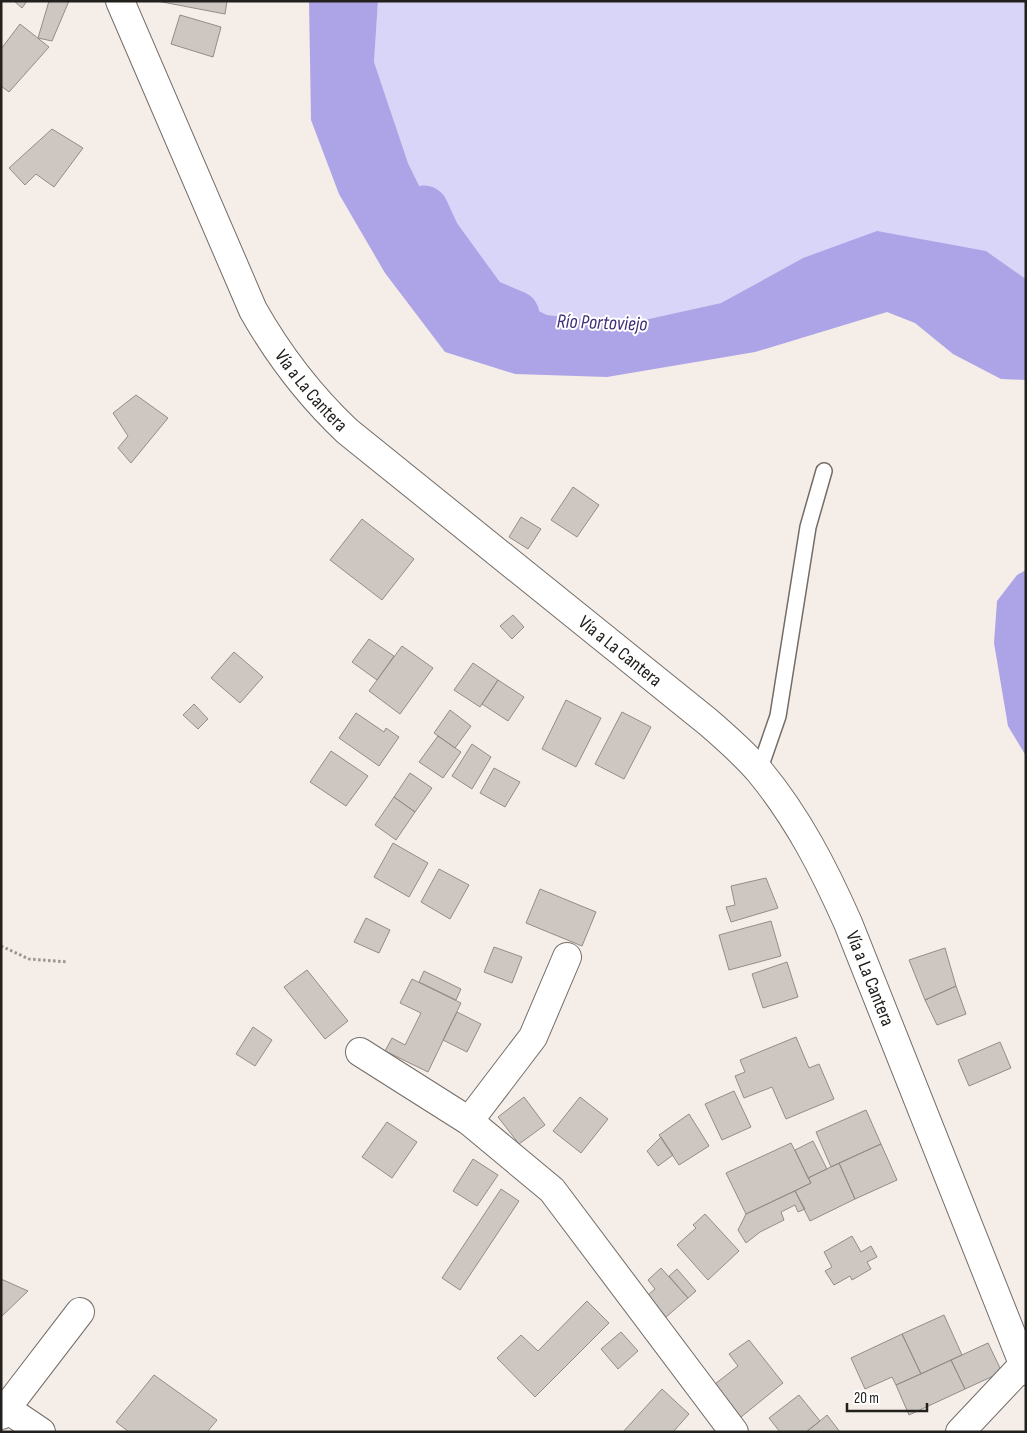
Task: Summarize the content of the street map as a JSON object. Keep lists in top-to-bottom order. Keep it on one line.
{"streets":{"main road":["Vía a La Cantera"]},"water":["Río Portoviejo"],"scale_bar":"20 m"}
